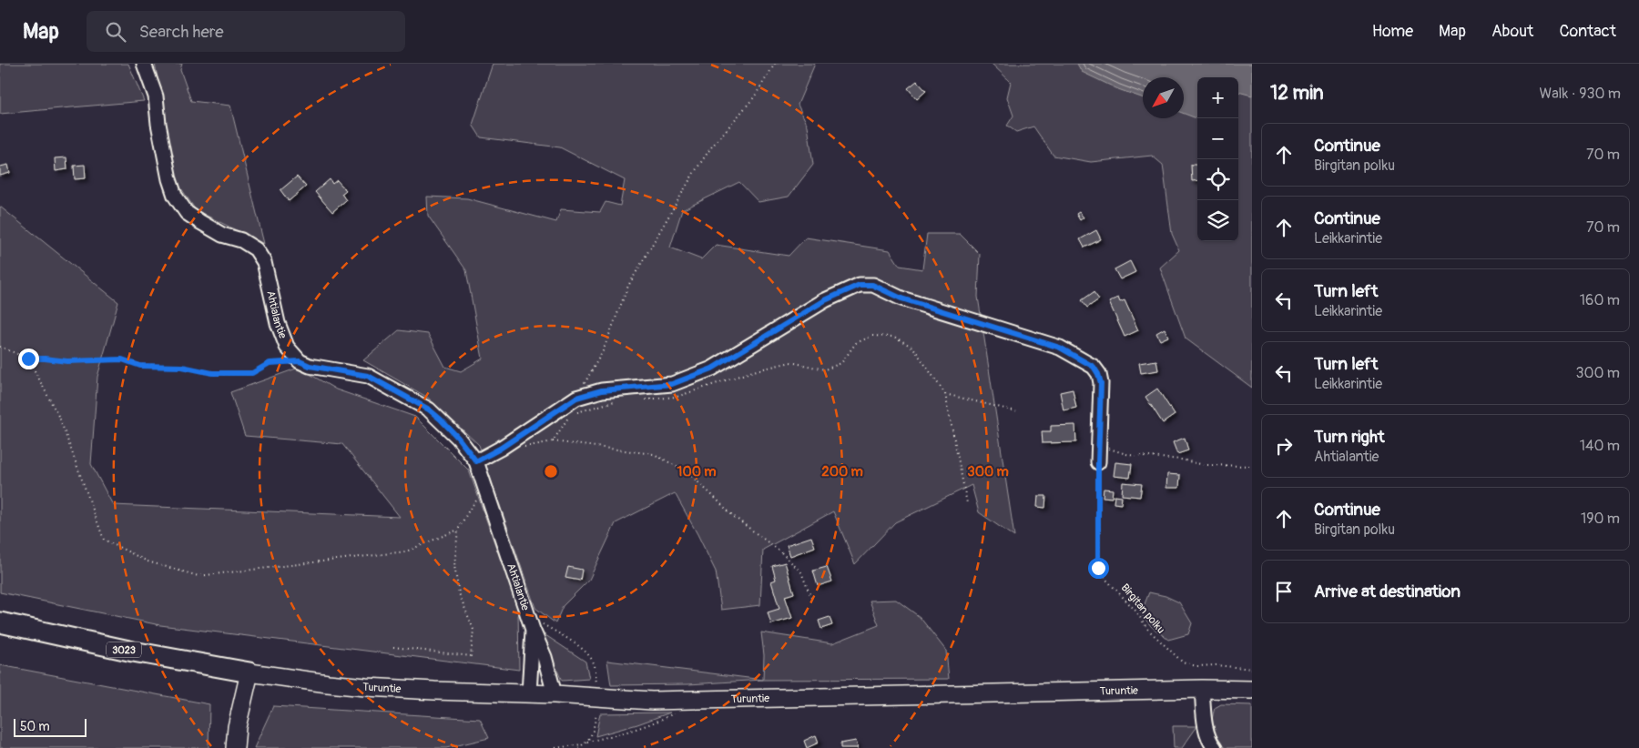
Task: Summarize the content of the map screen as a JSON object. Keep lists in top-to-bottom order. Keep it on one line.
{"streets":{"highway":["3023"],"main road":["Turuntie"],"street":["Ahtialantie"],"path":["Birgitan polku"]},"crossings":[["Ahtialantie","Turuntie"],["3023","Turuntie"]],"scale_bar":"50 m","north":"bottom left","page":{"header":"Map","search":"Search here","nav":["Home","Map","About","Contact"],"heading":["12 min","Walk · 930 m"],"map_buttons":["+","−"],"list":[["Continue","Birgitan polku","70 m"],["Continue","Leikkarintie","70 m"],["Turn left","Leikkarintie","160 m"],["Turn left","Leikkarintie","300 m"],["Turn right","Ahtialantie","140 m"],["Continue","Birgitan polku","190 m"],"Arrive at destination"],"scale":"50 m"},"rings":["100 m","200 m","300 m"]}
